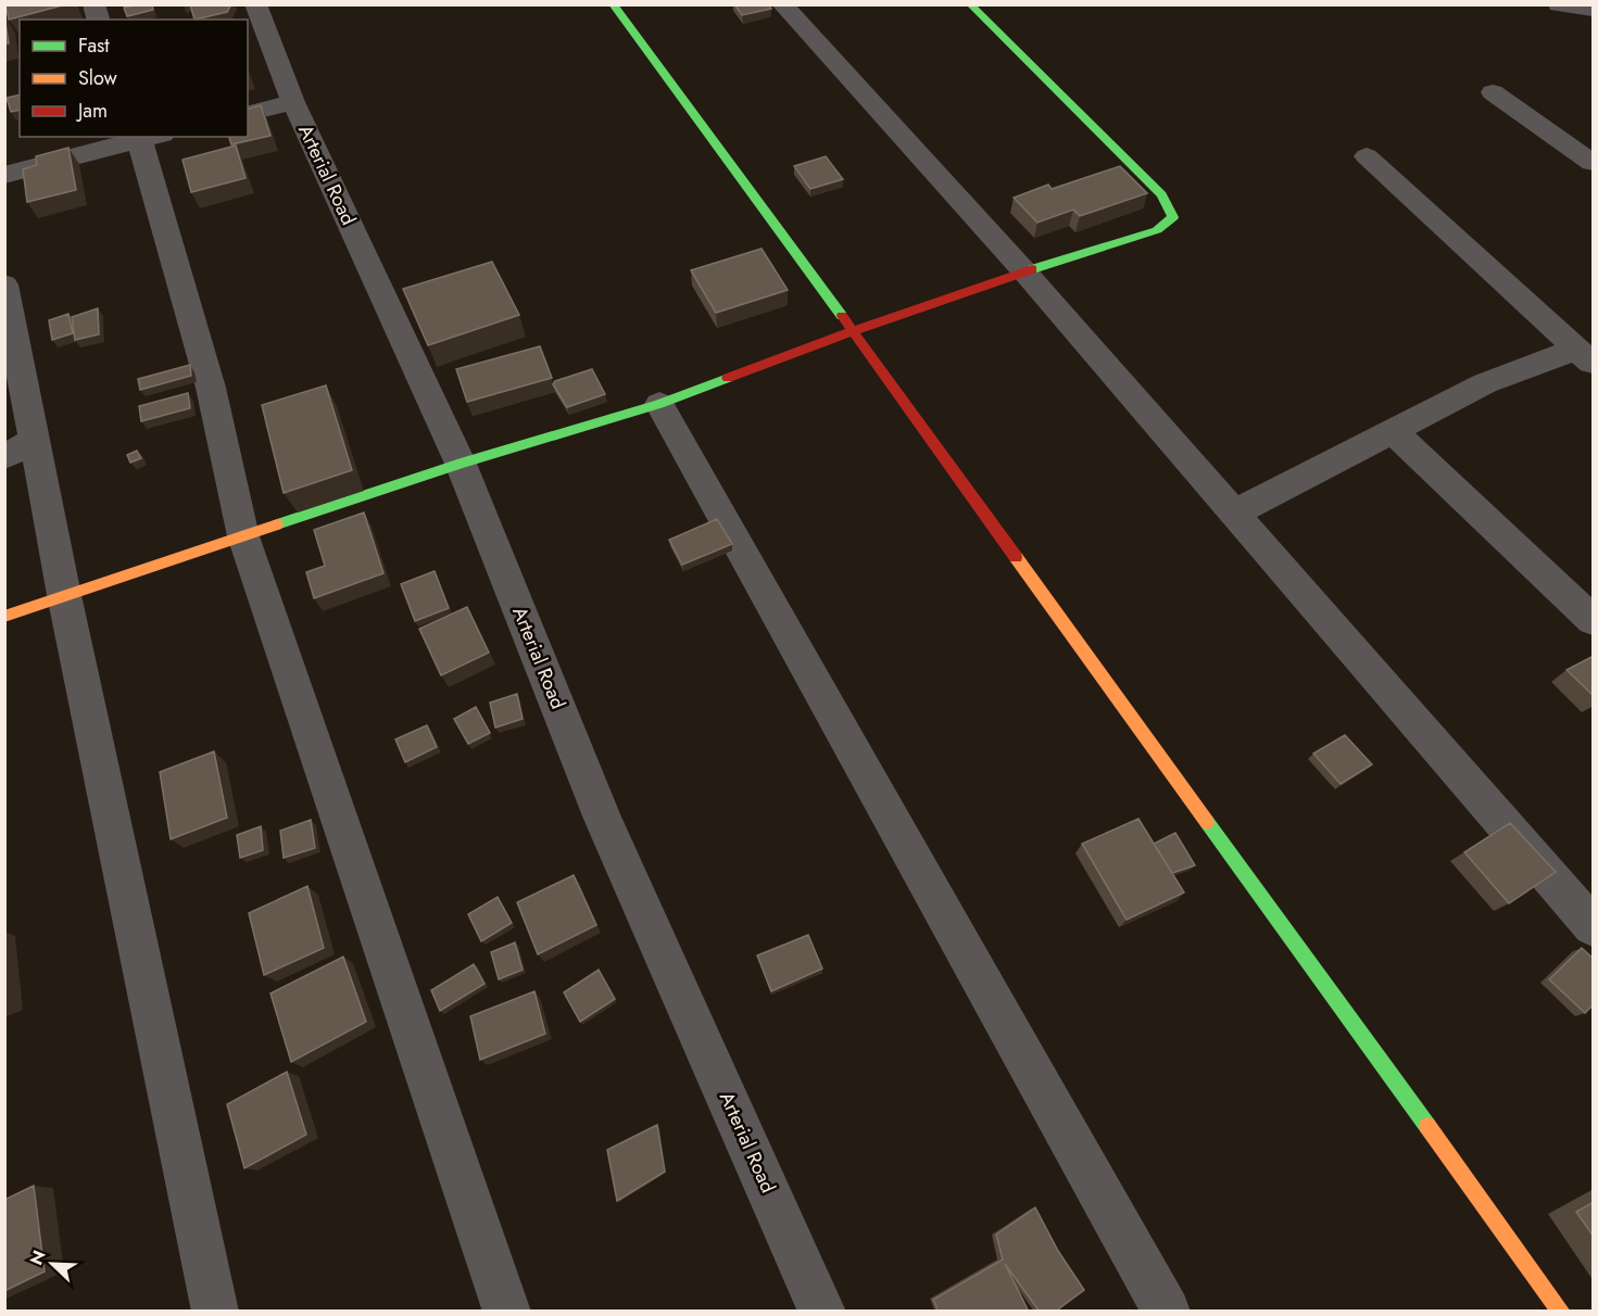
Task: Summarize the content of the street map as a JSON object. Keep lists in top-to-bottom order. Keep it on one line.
{"streets":{"street":["Arterial Road"]},"legend":["Fast","Slow","Jam"],"north":"top left"}
